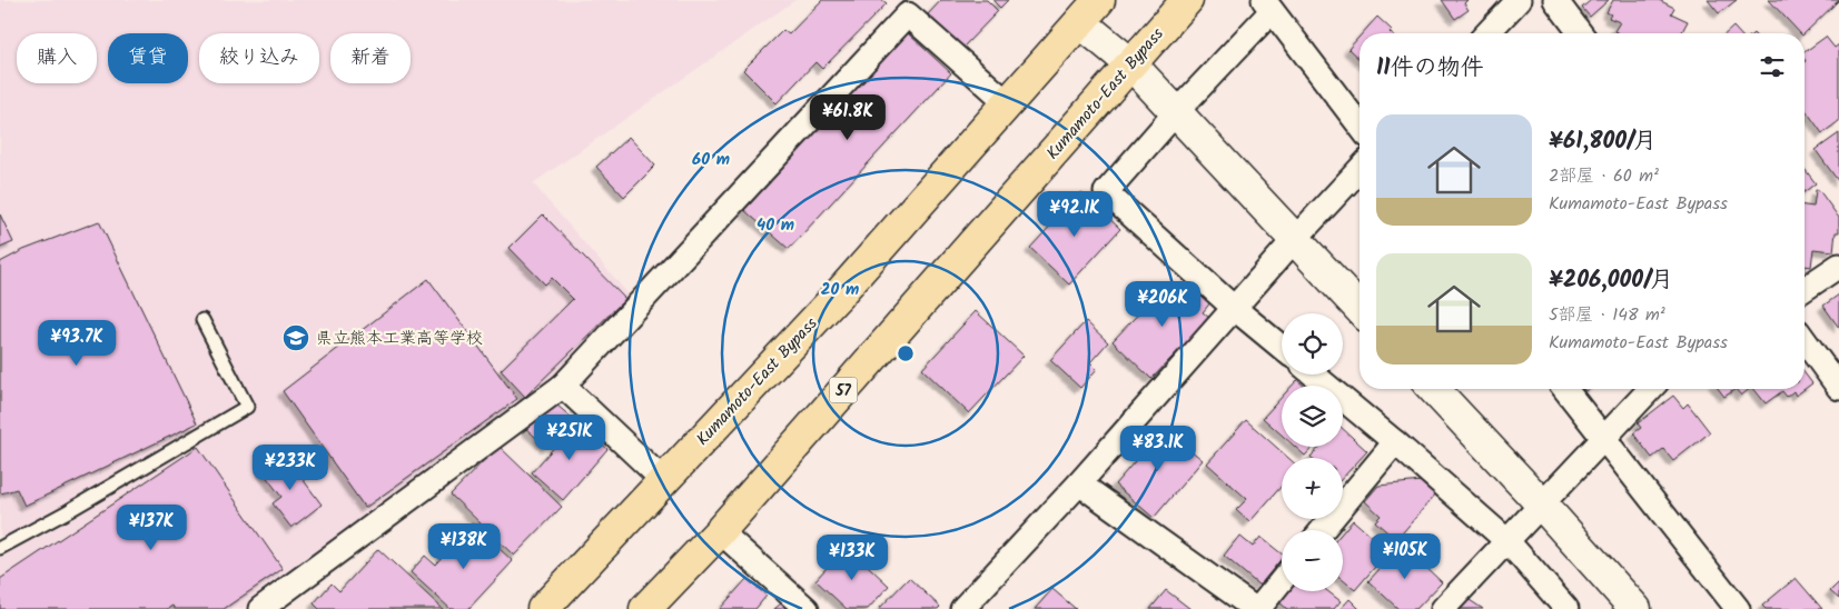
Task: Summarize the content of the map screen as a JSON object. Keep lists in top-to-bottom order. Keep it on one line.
{"streets":{"highway":["Kumamoto-East Bypass","57"]},"places":{"school or university":["県立熊本工業高等学校"]},"page":{"chip":["購入","賃貸","絞り込み","新着"],"heading":"11件の物件","price":["¥61.8K","¥92.1K","¥206K","¥93.7K","¥251K","¥83.1K","¥233K","¥137K","¥138K","¥105K","¥133K"],"list":[{"name":"¥61,800/月","note":"2部屋 · 60 m² · Kumamoto-East Bypass"},{"name":"¥206,000/月","note":"5部屋 · 148 m² · Kumamoto-East Bypass"}],"map_buttons":["+","−"]},"rings":["60 m","40 m","20 m"]}
